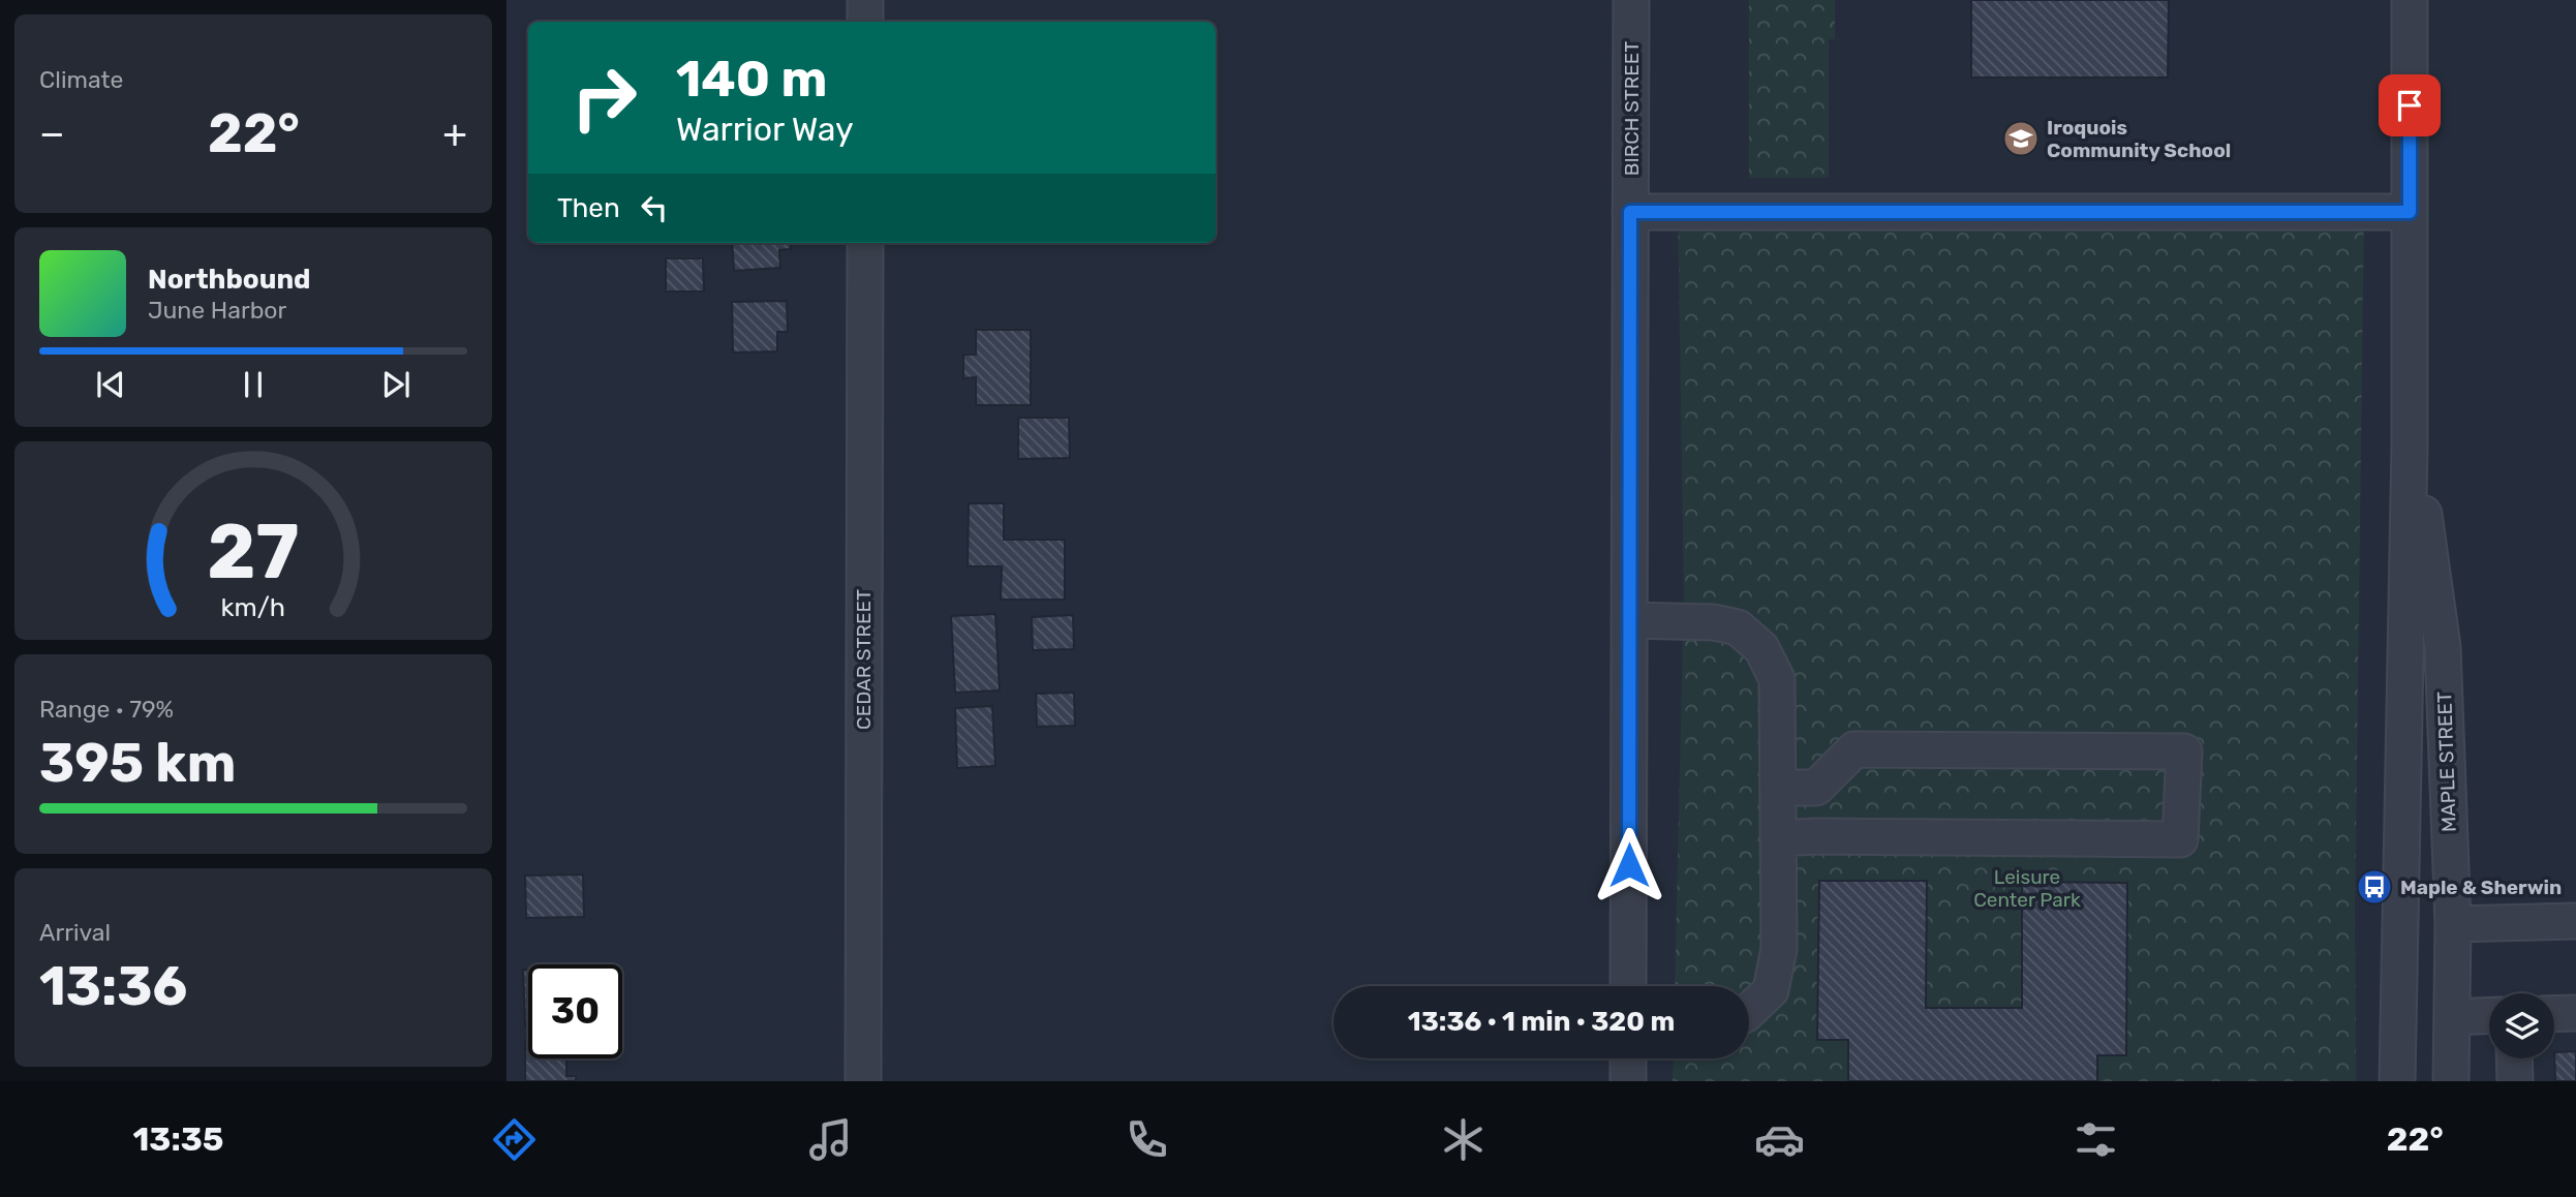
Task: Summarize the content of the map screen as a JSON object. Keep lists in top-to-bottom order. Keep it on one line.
{"streets":{"street":["BIRCH STREET","CEDAR STREET","MAPLE STREET"]},"parks":["Leisure Center Park"],"places":{"school or university":["Iroquois Community School"],"bus stop":["Maple & Sherwin"]},"page":{"tile":["Climate",["Range · 79%","395 km"],["Arrival","13:36"]],"turn":["140 m","Warrior Way"],"heat":["−","22°","+"],"then":"Then","song":["Northbound","June Harbor"],"limit":"30","trip":"13:36 · 1 min · 320 m","tabs":["13:35","22°"],"gauge":["27","km/h"]}}
